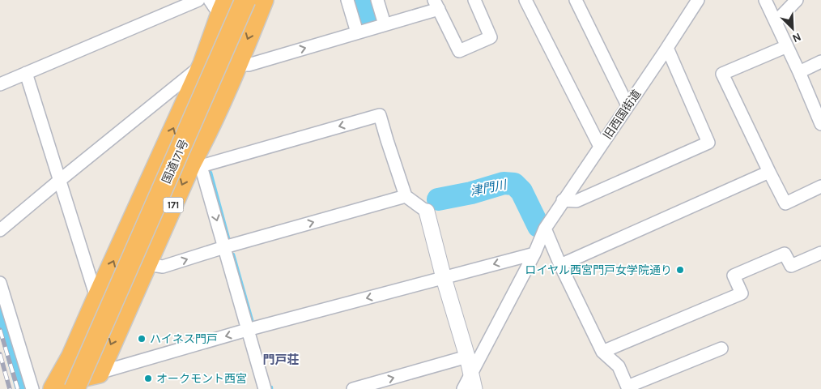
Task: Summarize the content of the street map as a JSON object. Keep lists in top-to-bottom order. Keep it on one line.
{"streets":{"highway":["国道171号","171"],"street":["旧西国街道"]},"crossings":[["国道171号","171"]],"districts":["門戸荘"],"water":["津門川"],"places":["ロイヤル西宮門戸女学院通り","ハイネス門戸","オークモント西宮"],"north":"bottom right"}
